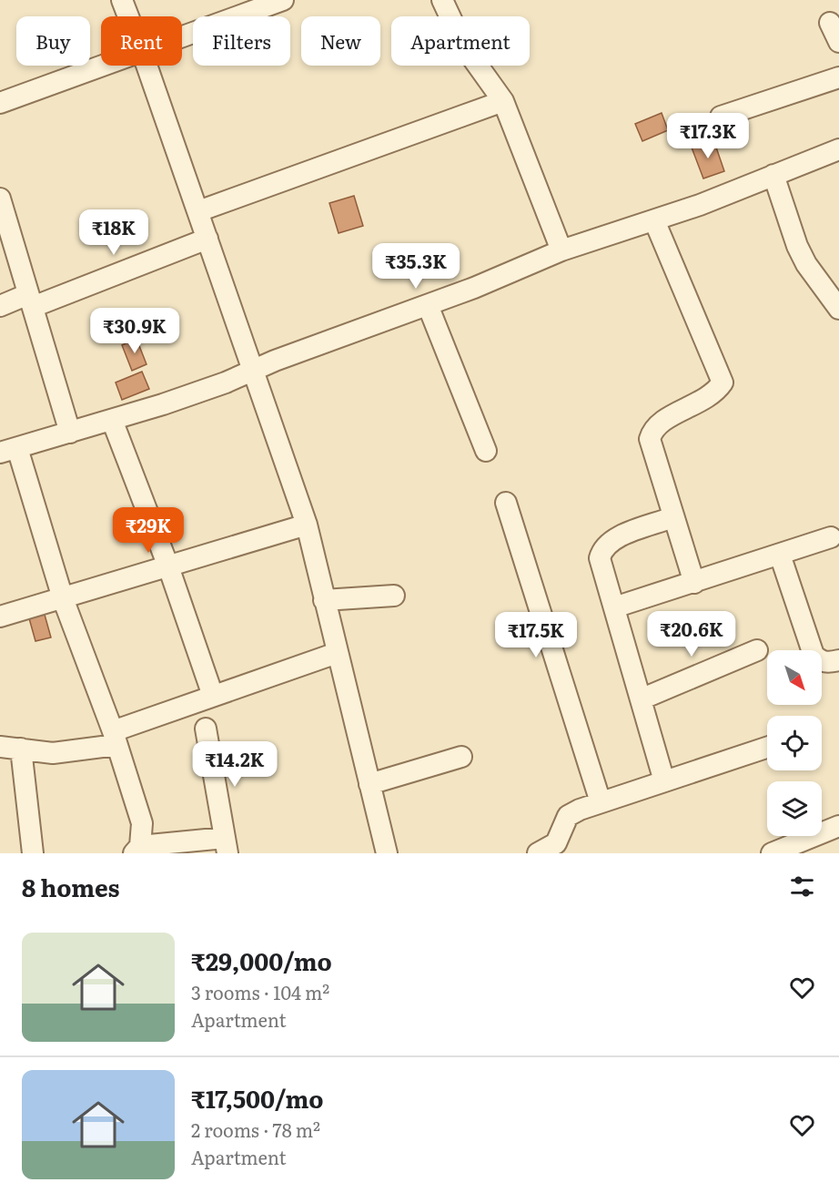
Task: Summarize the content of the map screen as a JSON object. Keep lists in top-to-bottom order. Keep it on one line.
{"north":"bottom right","page":{"chip":["Buy","Rent","Filters","New","Apartment"],"price":["₹17.3K","₹18K","₹35.3K","₹30.9K","₹29K","₹20.6K","₹17.5K","₹14.2K"],"heading":"8 homes","list":[{"name":"₹29,000/mo","note":"3 rooms · 104 m² · Apartment"},{"name":"₹17,500/mo","note":"2 rooms · 78 m² · Apartment"}]}}
